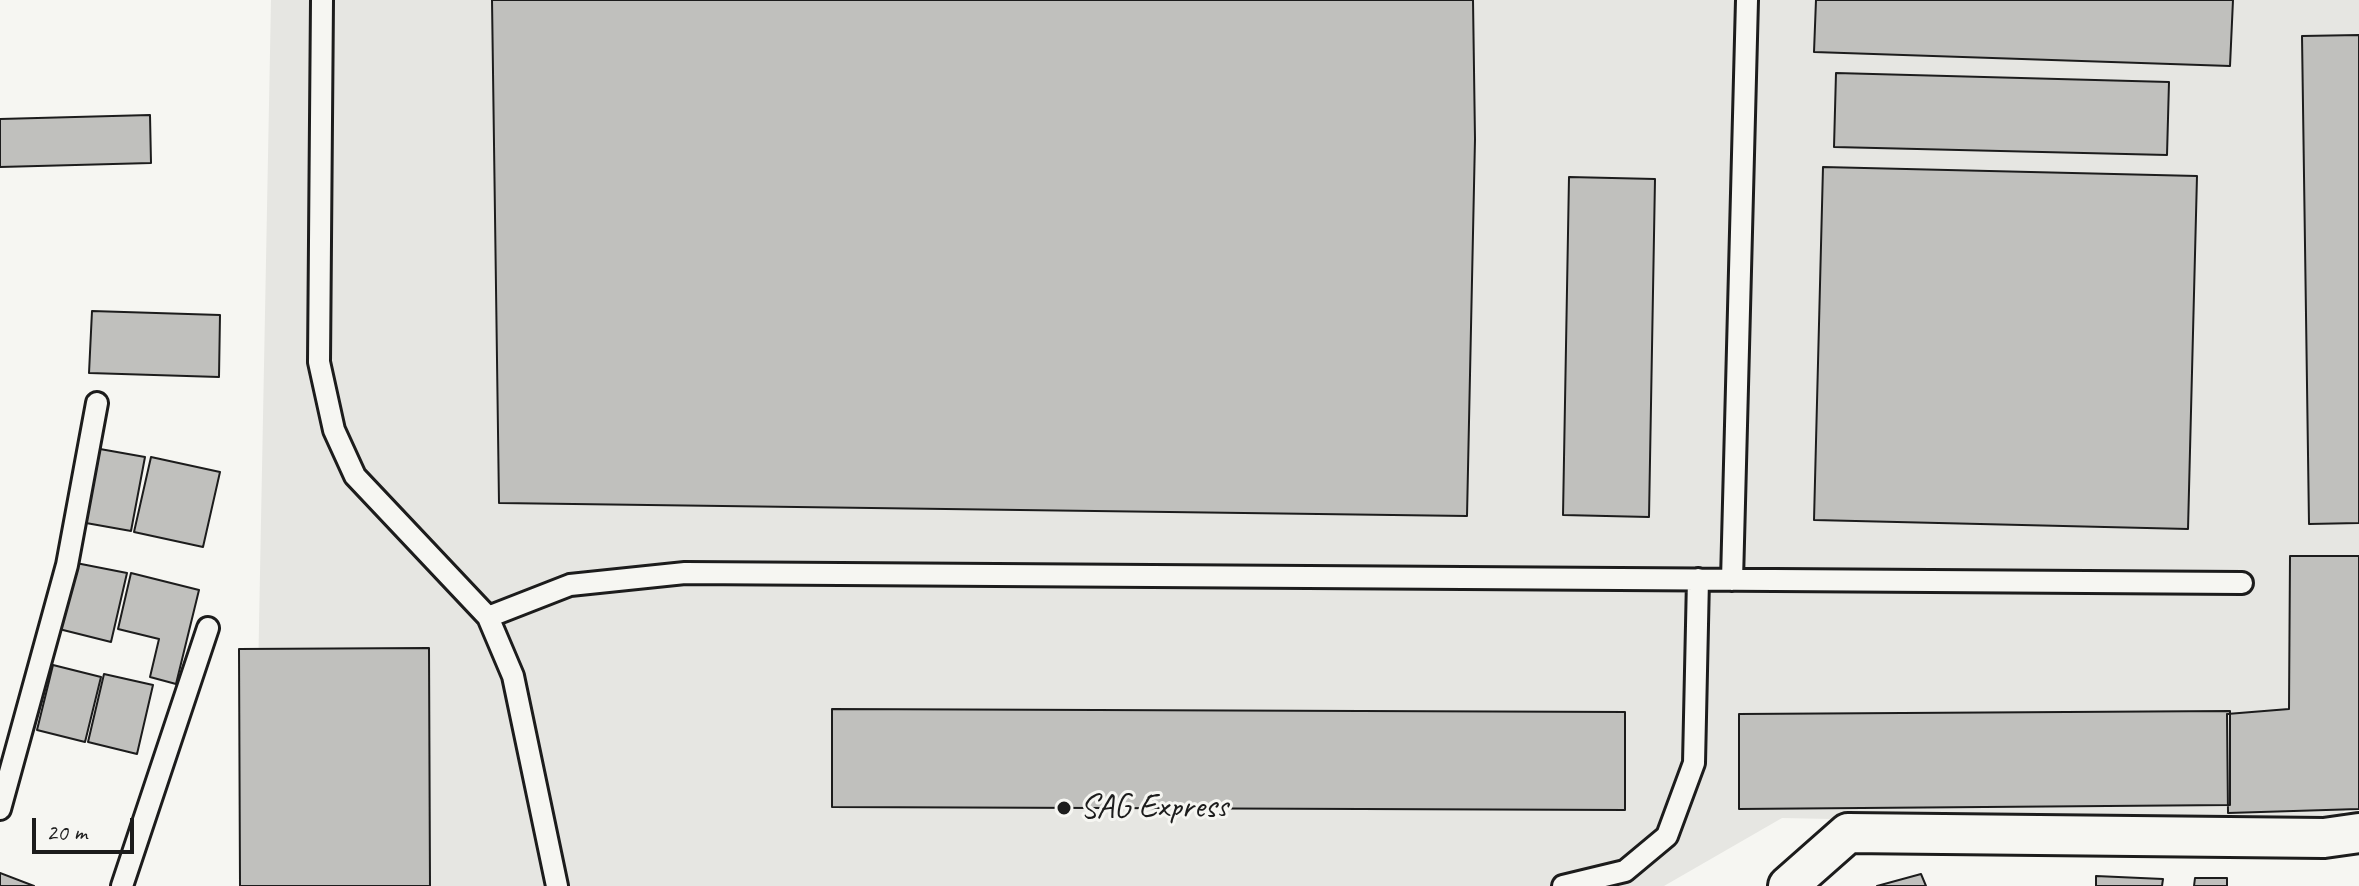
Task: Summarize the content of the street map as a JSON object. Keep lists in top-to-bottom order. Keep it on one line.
{"places":["SAG Express"],"scale_bar":"20 m"}
